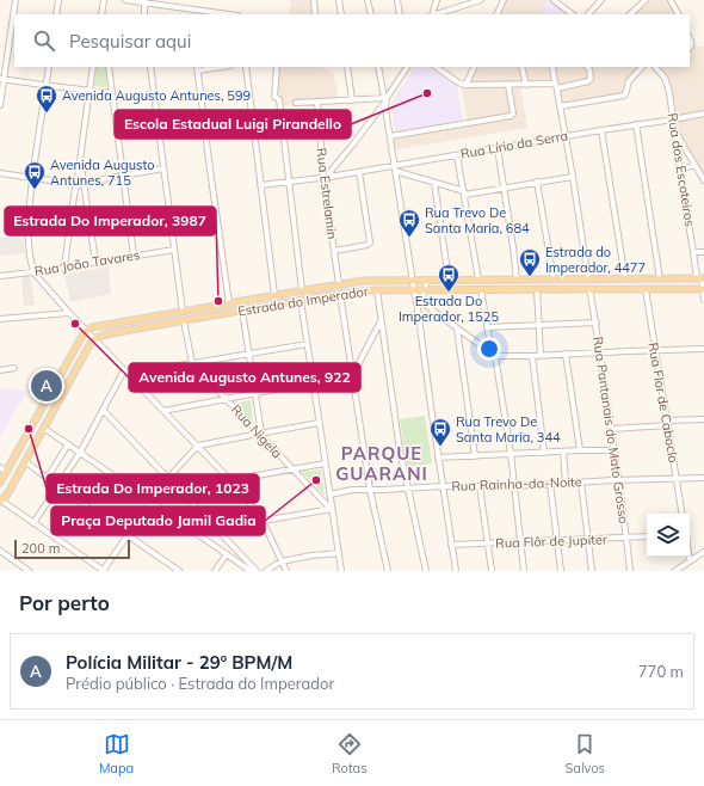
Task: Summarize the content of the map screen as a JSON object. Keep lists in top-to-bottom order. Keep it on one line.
{"streets":{"main road":["Estrada do Imperador"],"street":["Rua Lírio da Serra","Rua dos Escoteiros","Rua Estrelamin","Rua João Tavares","Rua Flor de Caboclo","Rua Pantanais do Mato Grosso","Rua Nigela","Rua Rainha-da-Noite","Rua Flôr de Jupiter"]},"crossings":[["Rua Lírio da Serra","Rua dos Escoteiros"],["Rua Lírio da Serra","Rua Estrelamin"],["Rua dos Escoteiros","Estrada do Imperador"],["Rua Estrelamin","Estrada do Imperador"],["Estrada do Imperador","Rua Flor de Caboclo"],["Estrada do Imperador","Rua Pantanais do Mato Grosso"],["Rua Flor de Caboclo","Rua Rainha-da-Noite"],["Rua Pantanais do Mato Grosso","Rua Rainha-da-Noite"],["Rua Pantanais do Mato Grosso","Rua Flôr de Jupiter"]],"districts":["PARQUE GUARANI"],"places":{"other":["Escola Estadual Luigi Pirandello","Estrada Do Imperador, 3987","Avenida Augusto Antunes, 922","Estrada Do Imperador, 1023","Praça Deputado Jamil Gadia"],"bus stop":["Avenida Augusto Antunes, 599","Avenida Augusto Antunes, 715","Rua Trevo De Santa Maria, 684","Estrada do Imperador, 4477","Estrada Do Imperador, 1525","Rua Trevo De Santa Maria, 344"]},"scale_bar":"200 m","page":{"search":"Pesquisar aqui","pins":"A","scale":"200 m","heading":"Por perto","list":[{"mark":"A","name":"Polícia Militar - 29º BPM/M","note":"Prédio público · Estrada do Imperador","value":"770 m"}],"nav":["Mapa","Rotas","Salvos"]}}
